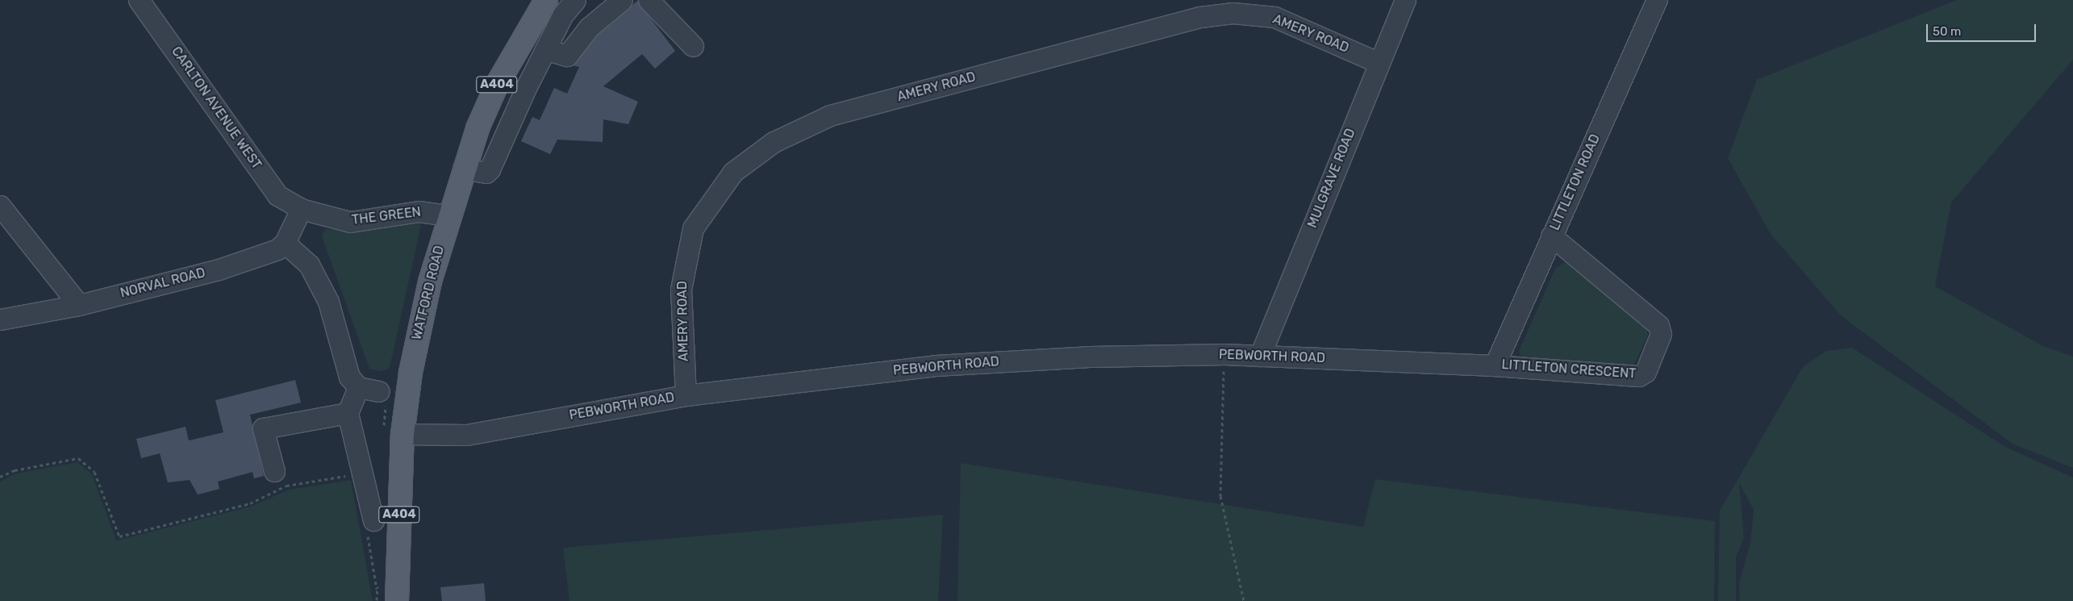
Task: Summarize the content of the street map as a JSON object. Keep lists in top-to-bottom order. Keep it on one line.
{"streets":{"main road":["A404","WATFORD ROAD"],"street":["AMERY ROAD","CARLTON AVENUE WEST","MULGRAVE ROAD","LITTLETON ROAD","THE GREEN","NORVAL ROAD","PEBWORTH ROAD","LITTLETON CRESCENT"]},"crossings":[["AMERY ROAD","MULGRAVE ROAD"],["AMERY ROAD","PEBWORTH ROAD"],["CARLTON AVENUE WEST","THE GREEN"],["MULGRAVE ROAD","PEBWORTH ROAD"],["LITTLETON ROAD","PEBWORTH ROAD"],["LITTLETON ROAD","LITTLETON CRESCENT"],["THE GREEN","WATFORD ROAD"],["WATFORD ROAD","PEBWORTH ROAD"],["PEBWORTH ROAD","LITTLETON CRESCENT"]],"scale_bar":"50 m"}
